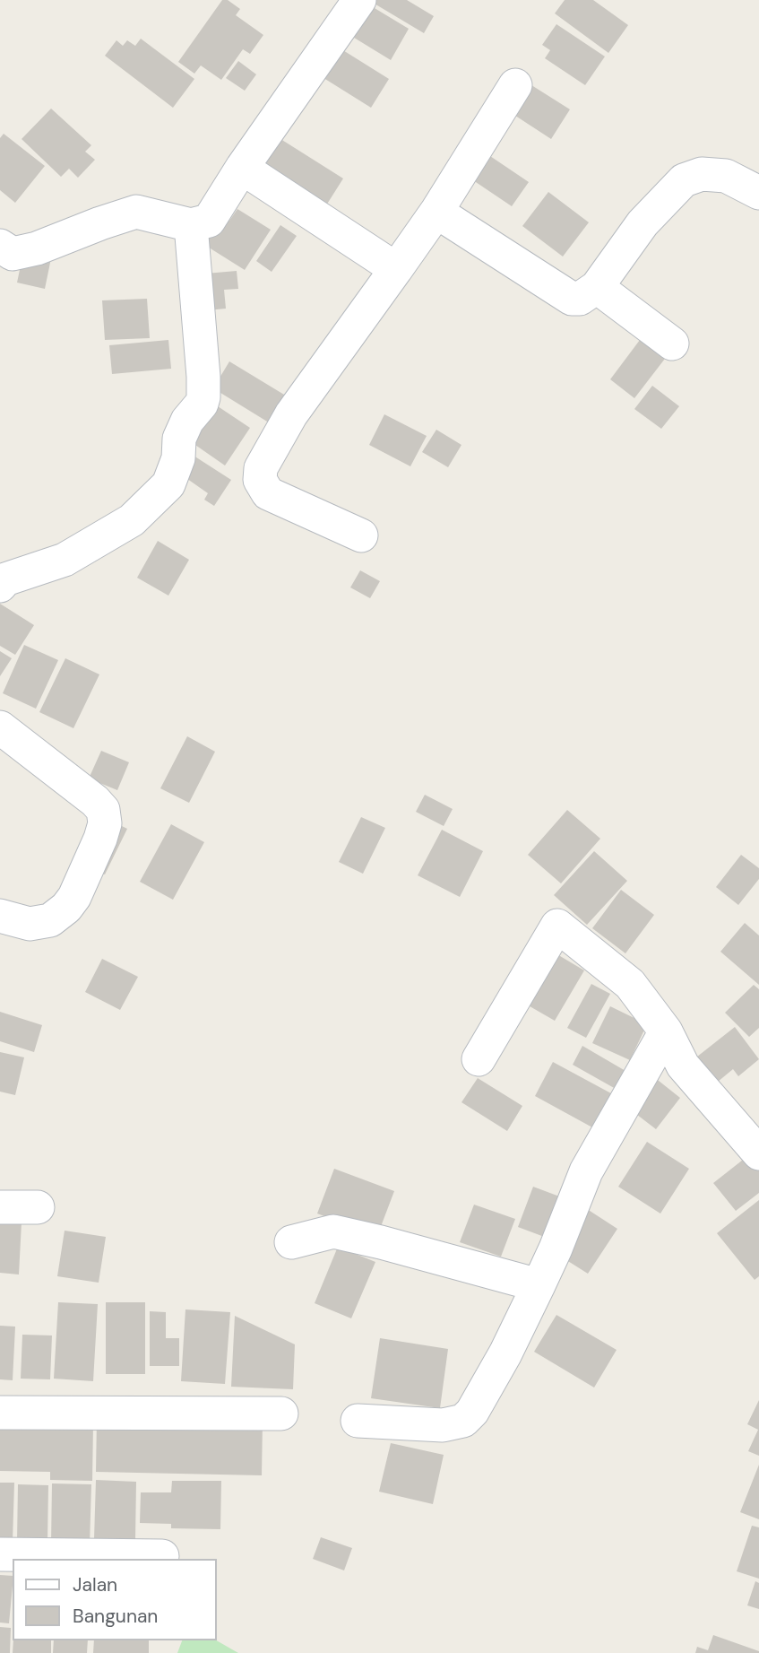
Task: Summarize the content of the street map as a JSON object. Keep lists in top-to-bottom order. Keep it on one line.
{"legend":["Jalan","Bangunan"]}
